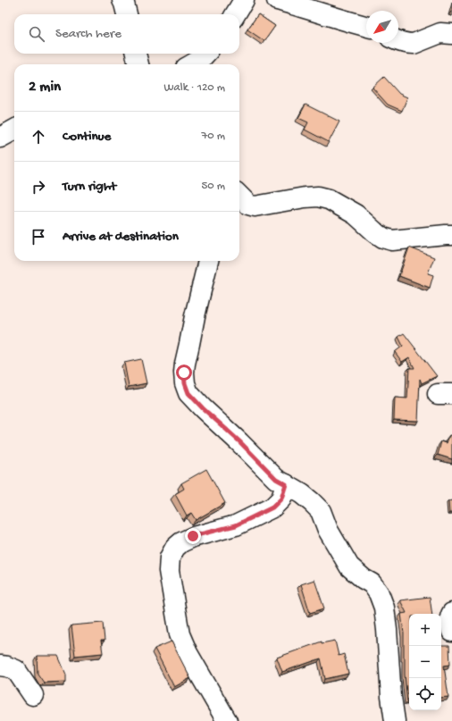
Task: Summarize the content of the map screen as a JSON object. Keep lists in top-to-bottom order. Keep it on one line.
{"north":"bottom left","page":{"search":"Search here","heading":["2 min","Walk · 120 m"],"list":[["Continue","70 m"],["Turn right","50 m"],"Arrive at destination"],"map_buttons":["+","−"]}}
